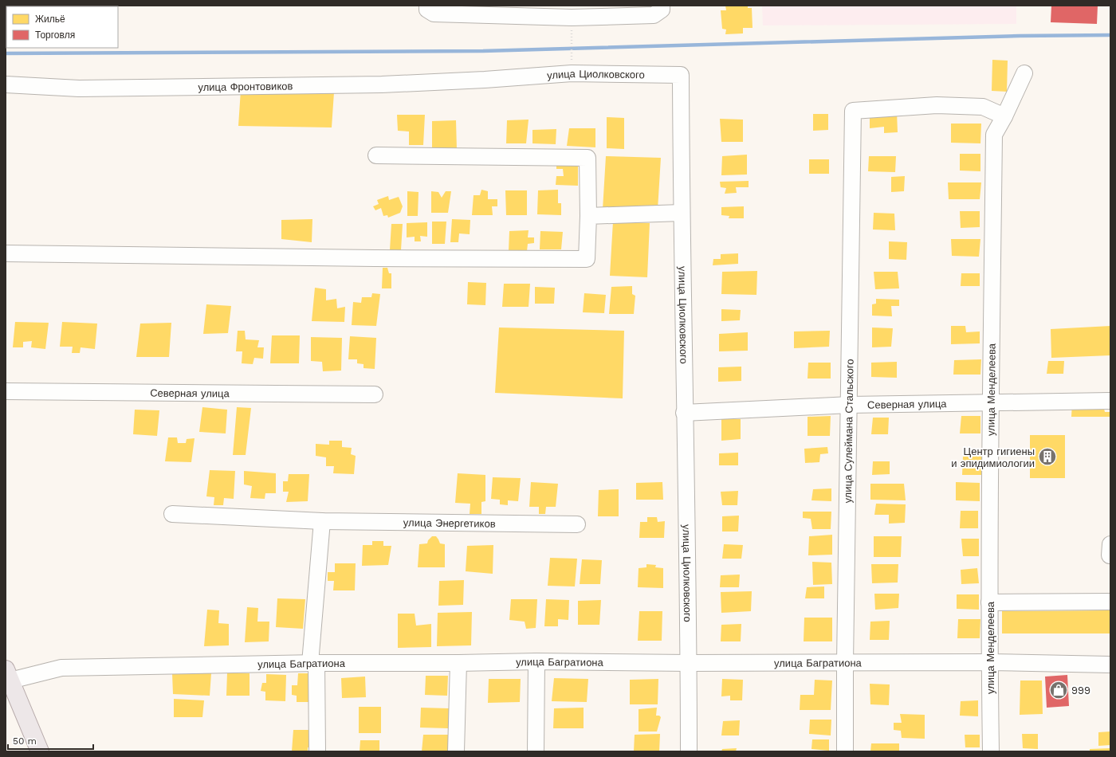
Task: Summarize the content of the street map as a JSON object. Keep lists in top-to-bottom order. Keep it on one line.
{"streets":{"street":["улица Циолковского","улица Фронтовиков","улица Менделеева","Северная улица","улица Сулеймана Стальского","улица Энергетиков","улица Багратиона"]},"crossings":[["улица Циолковского","улица Фронтовиков"],["улица Циолковского","Северная улица"],["улица Циолковского","улица Багратиона"],["улица Менделеева","Северная улица"],["улица Менделеева","улица Сулеймана Стальского"],["улица Менделеева","улица Багратиона"],["Северная улица","улица Сулеймана Стальского"],["улица Сулеймана Стальского","улица Багратиона"]],"places":{"building":["Центр гигиены и эпидимиологии"],"shop":["999"]},"legend":["Жильё","Торговля"],"scale_bar":"50 m"}
